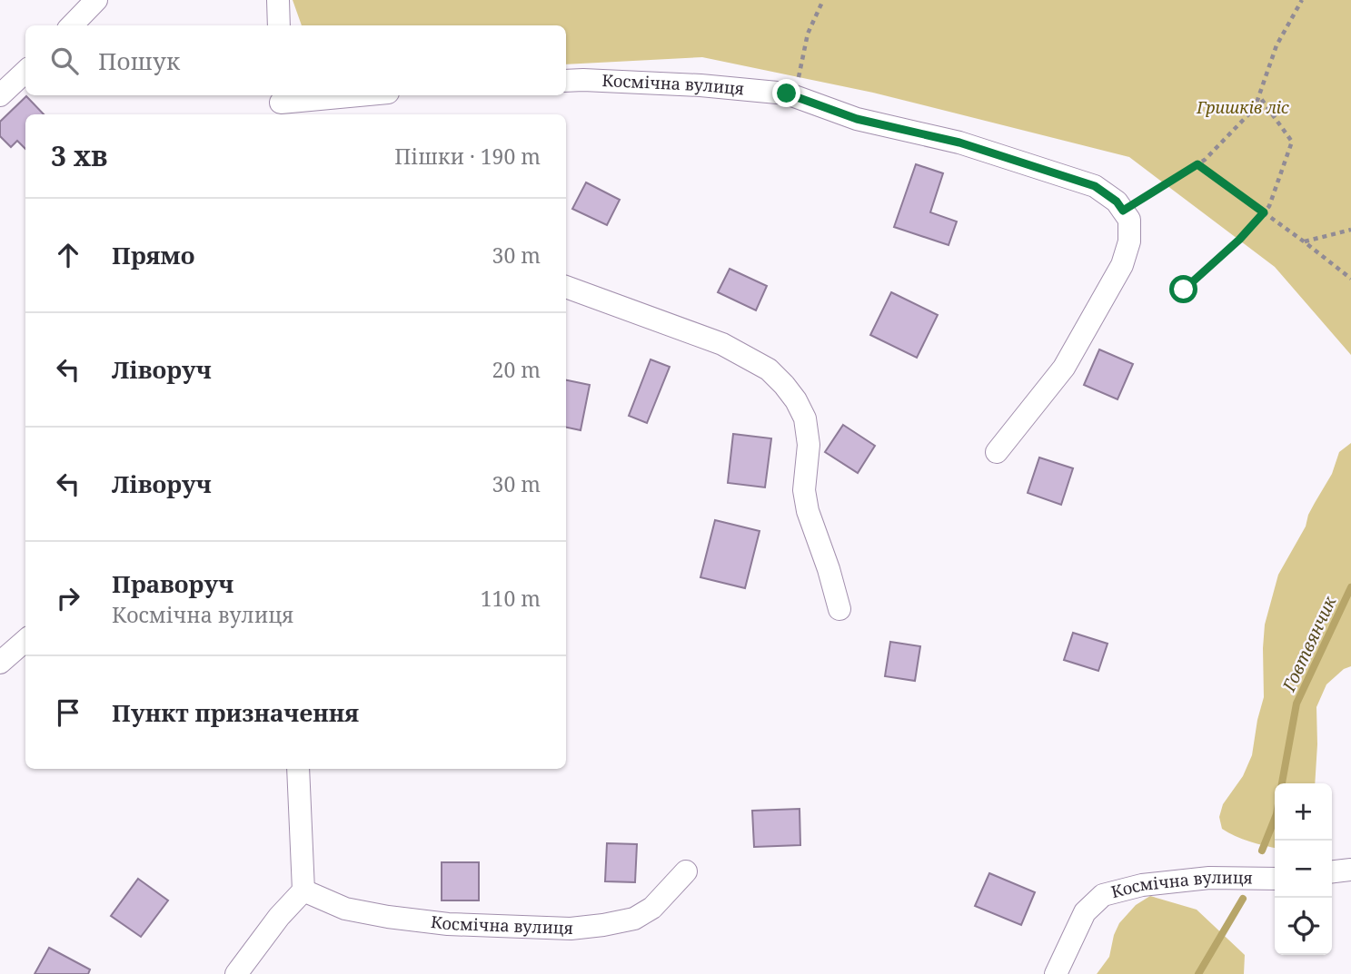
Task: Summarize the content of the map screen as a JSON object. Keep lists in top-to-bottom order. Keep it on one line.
{"streets":{"street":["Космічна вулиця"]},"water":["Говтвянчик"],"parks":["Гришків ліс"],"page":{"search":"Пошук","heading":["3 хв","Пішки · 190 m"],"list":[["Прямо","30 m"],["Ліворуч","20 m"],["Ліворуч","30 m"],["Праворуч","Космічна вулиця","110 m"],"Пункт призначення"],"map_buttons":["+","−"]}}
